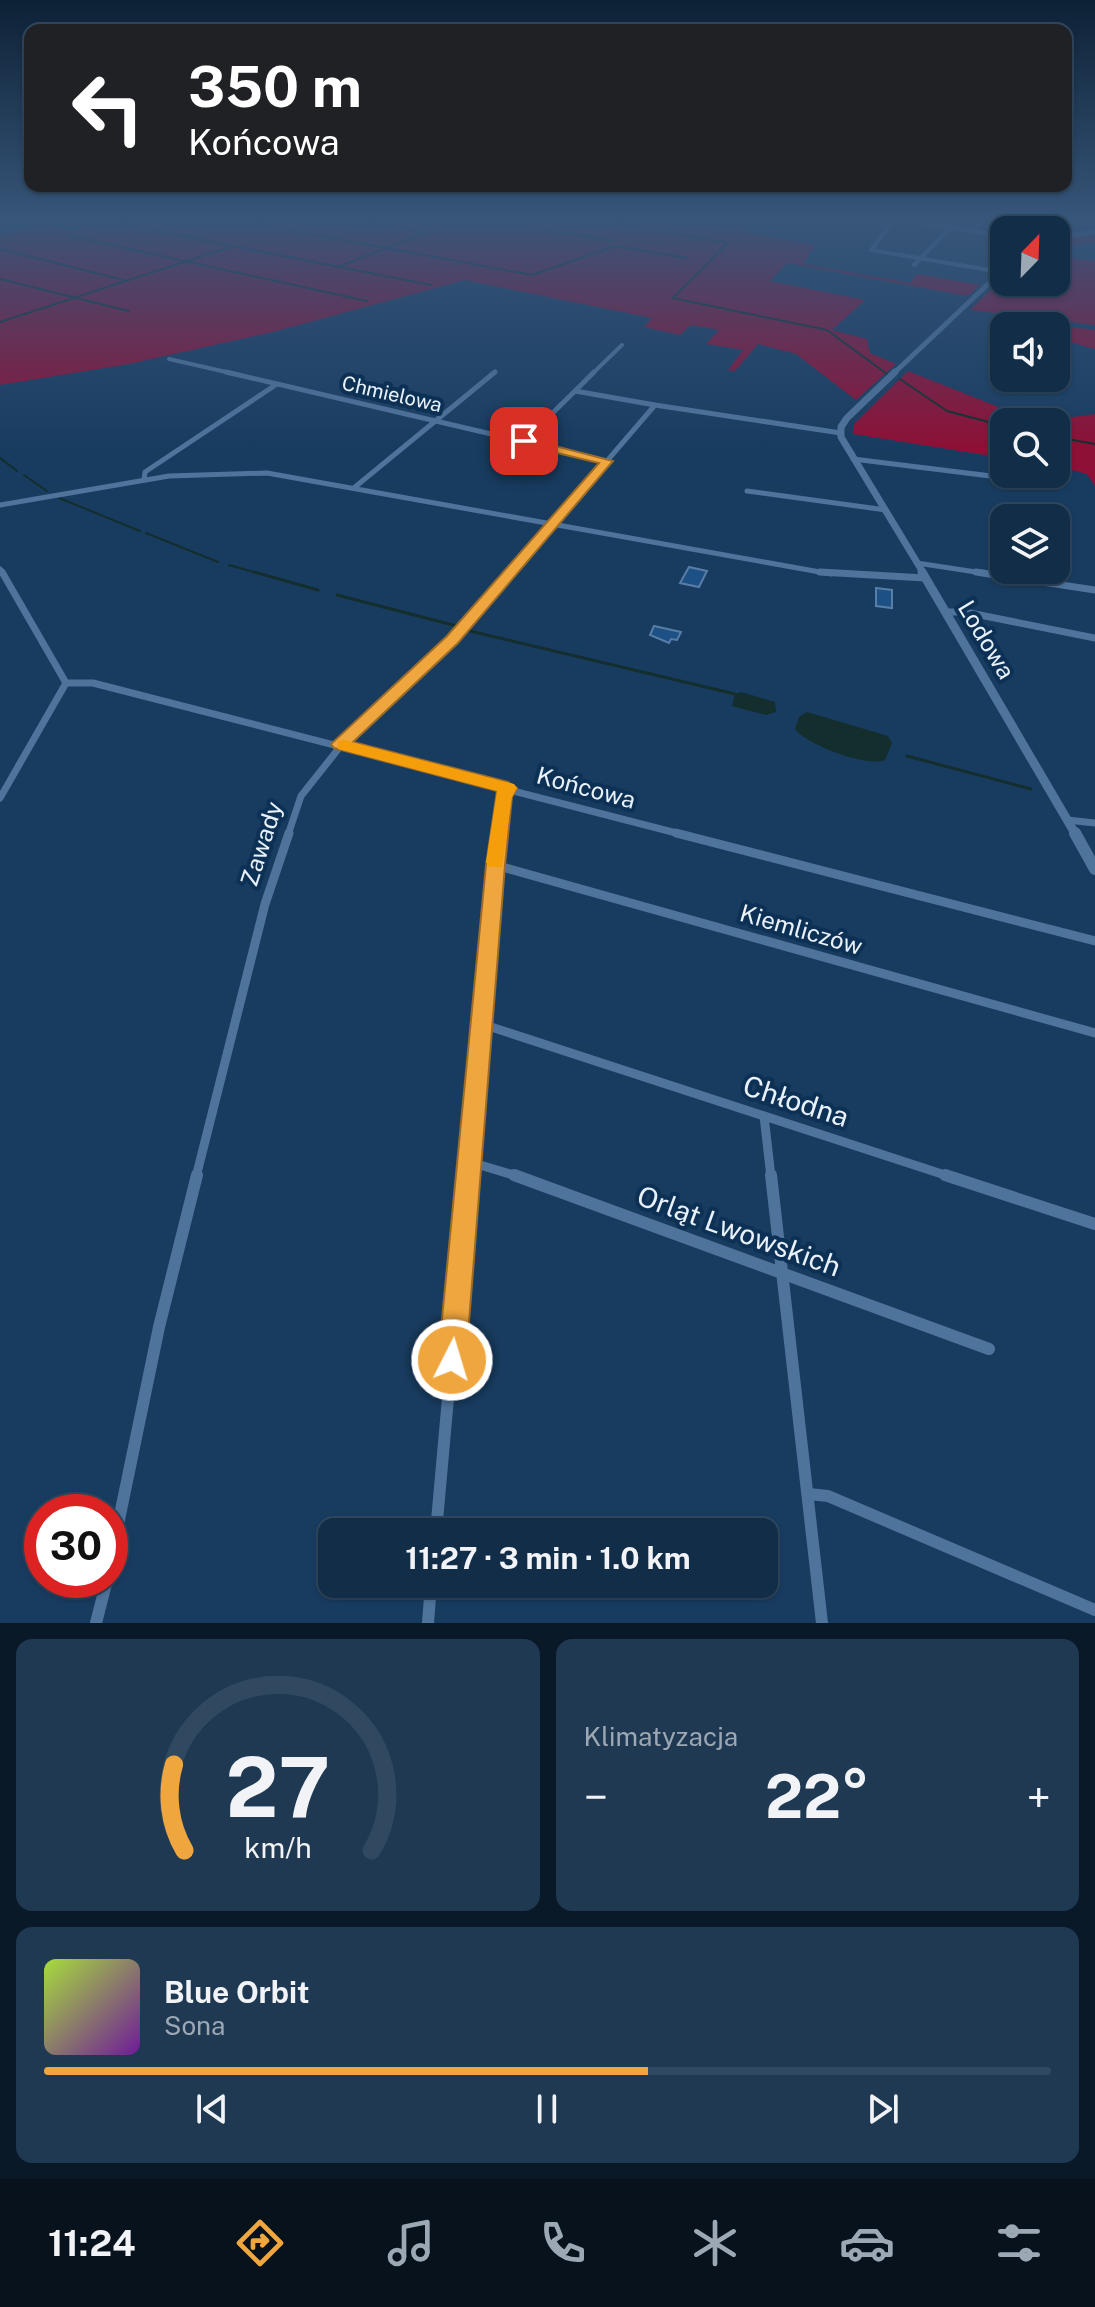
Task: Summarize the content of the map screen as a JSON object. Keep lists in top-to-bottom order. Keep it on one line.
{"streets":{"street":["Chmielowa","Lodowa","Końcowa","Zawady","Kiemliczów","Chłodna","Orląt Lwowskich"]},"crossings":[["Chmielowa","Zawady"],["Końcowa","Zawady"]],"north":"top right","page":{"turn":["350 m","Końcowa"],"limit":"30","trip":"11:27 · 3 min · 1.0 km","tile":"Klimatyzacja","heat":["−","22°","+"],"song":["Blue Orbit","Sona"],"tabs":"11:24","gauge":["27","km/h"]}}
